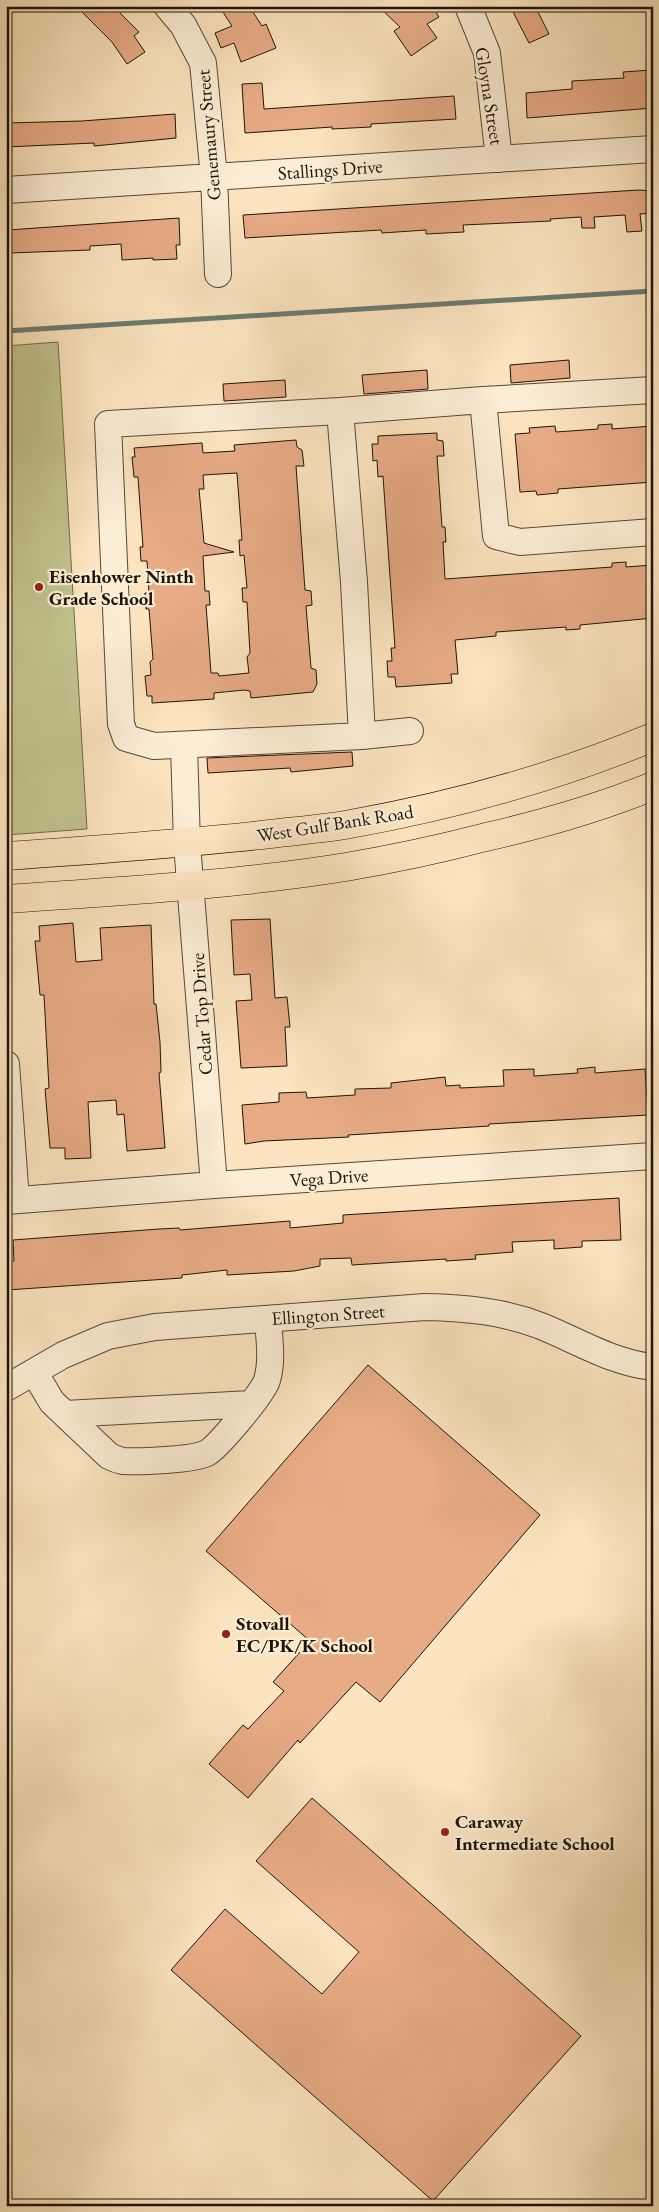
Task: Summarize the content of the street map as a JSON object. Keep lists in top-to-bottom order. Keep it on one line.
{"streets":{"main road":["West Gulf Bank Road"],"street":["Gloyna Street","Genemaury Street","Stallings Drive","Cedar Top Drive","Vega Drive","Ellington Street"]},"crossings":[["Gloyna Street","Stallings Drive"],["Genemaury Street","Stallings Drive"],["West Gulf Bank Road","Cedar Top Drive"],["Cedar Top Drive","Vega Drive"]],"places":["Eisenhower Ninth Grade School","Stovall EC/PK/K School","Caraway Intermediate School"]}
